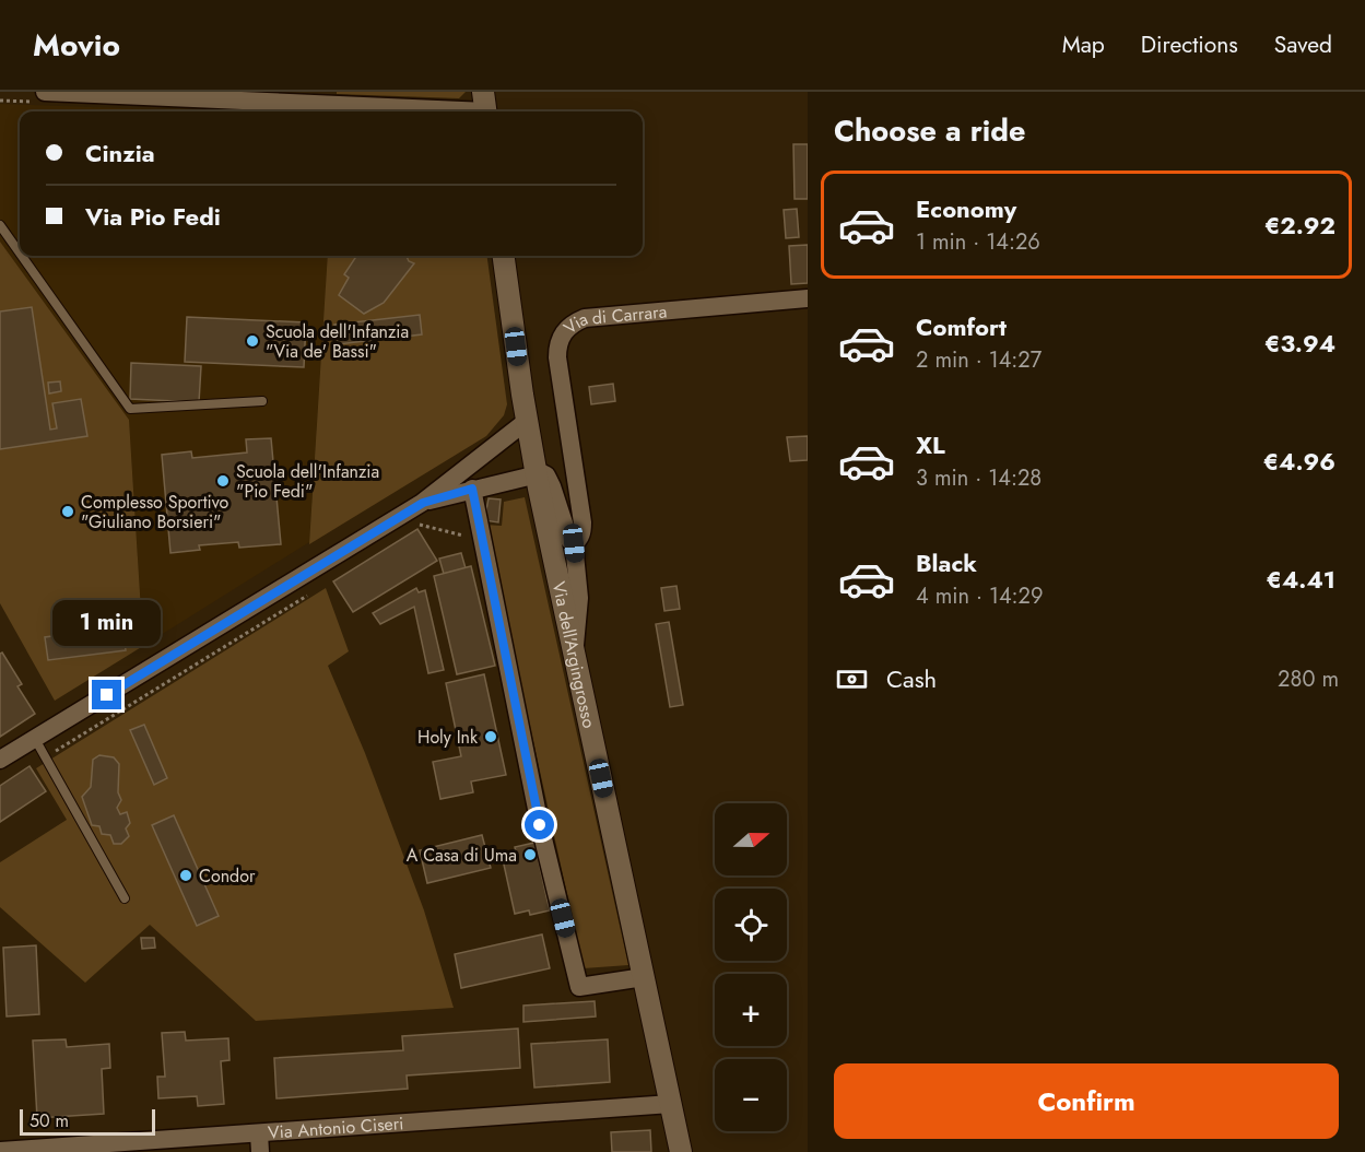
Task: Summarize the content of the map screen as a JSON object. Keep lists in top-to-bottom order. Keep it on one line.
{"streets":{"street":["Via di Carrara","Via dell'Argingrosso","Via Antonio Ciseri"]},"crossings":[["Via di Carrara","Via dell'Argingrosso"],["Via dell'Argingrosso","Via Antonio Ciseri"]],"places":["Scuola dell'Infanzia \"Via de' Bassi\"","Scuola dell'Infanzia \"Pio Fedi\"","Complesso Sportivo \"Giuliano Borsieri\"","Holy Ink","A Casa di Uma","Condor"],"scale_bar":"50 m","north":"right","page":{"header":"Movio","nav":["Map","Directions","Saved"],"heading":"Choose a ride","banner":["Cinzia","Via Pio Fedi"],"list":[{"name":"Economy","note":"1 min · 14:26","value":"€2.92"},{"name":"Comfort","note":"2 min · 14:27","value":"€3.94"},{"name":"XL","note":"3 min · 14:28","value":"€4.96"},{"name":"Black","note":"4 min · 14:29","value":"€4.41"}],"bubble":"1 min","pay":["Cash","280 m"],"map_buttons":["+","−"],"buttons":"Confirm","scale":"50 m"}}
